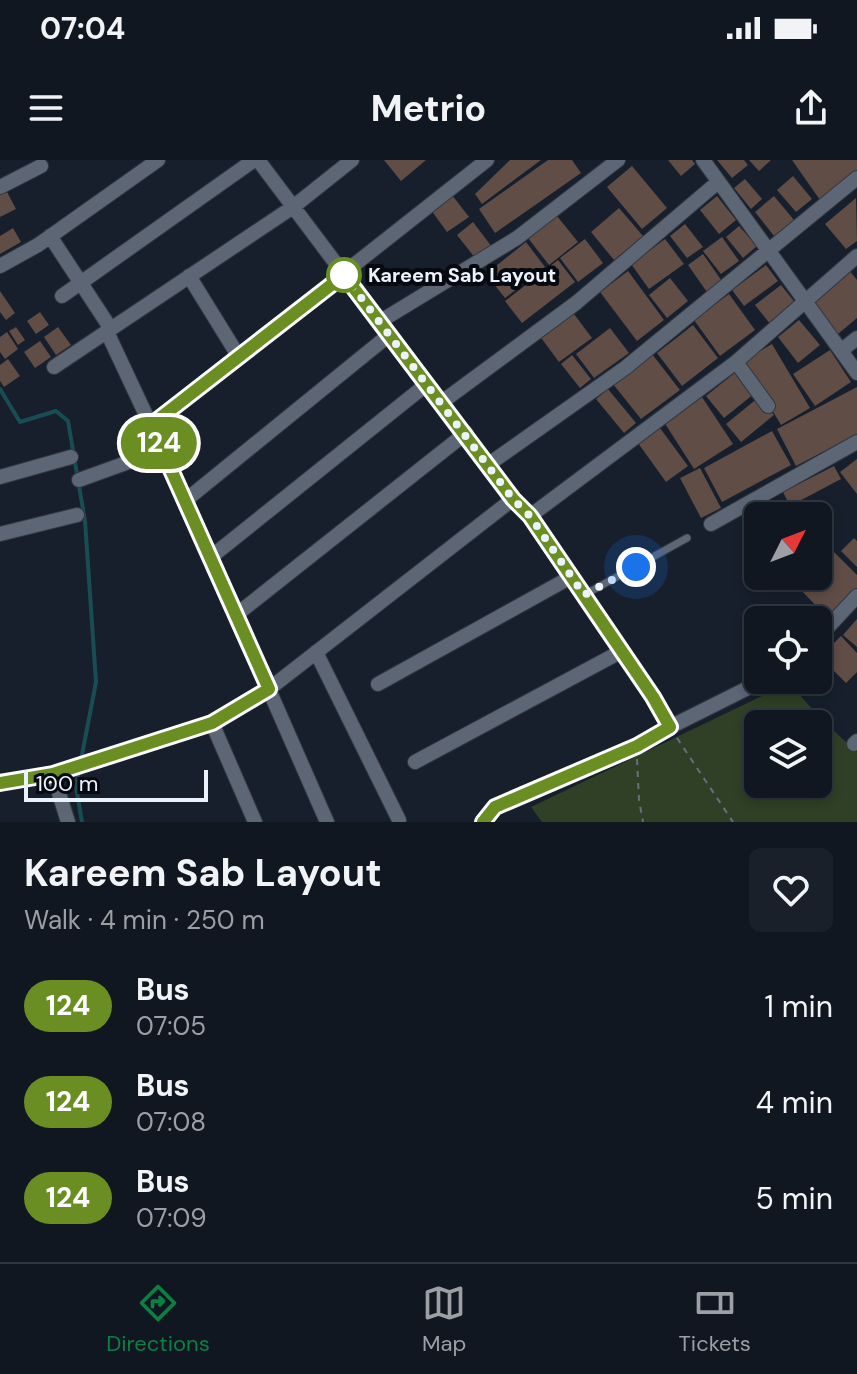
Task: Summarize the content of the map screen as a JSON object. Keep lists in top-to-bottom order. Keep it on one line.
{"places":["Kareem Sab Layout"],"lines":["bus line 124"],"scale_bar":"100 m","north":"top right","page":{"status":"07:04","header":"Metrio","on_map":"124","scale":"100 m","heading":["Kareem Sab Layout","Walk · 4 min · 250 m"],"list":[{"mark":"124","name":"Bus","note":"07:05","value":"1 min"},{"mark":"124","name":"Bus","note":"07:08","value":"4 min"},{"mark":"124","name":"Bus","note":"07:09","value":"5 min"}],"tabs":["Directions","Map","Tickets"]}}
